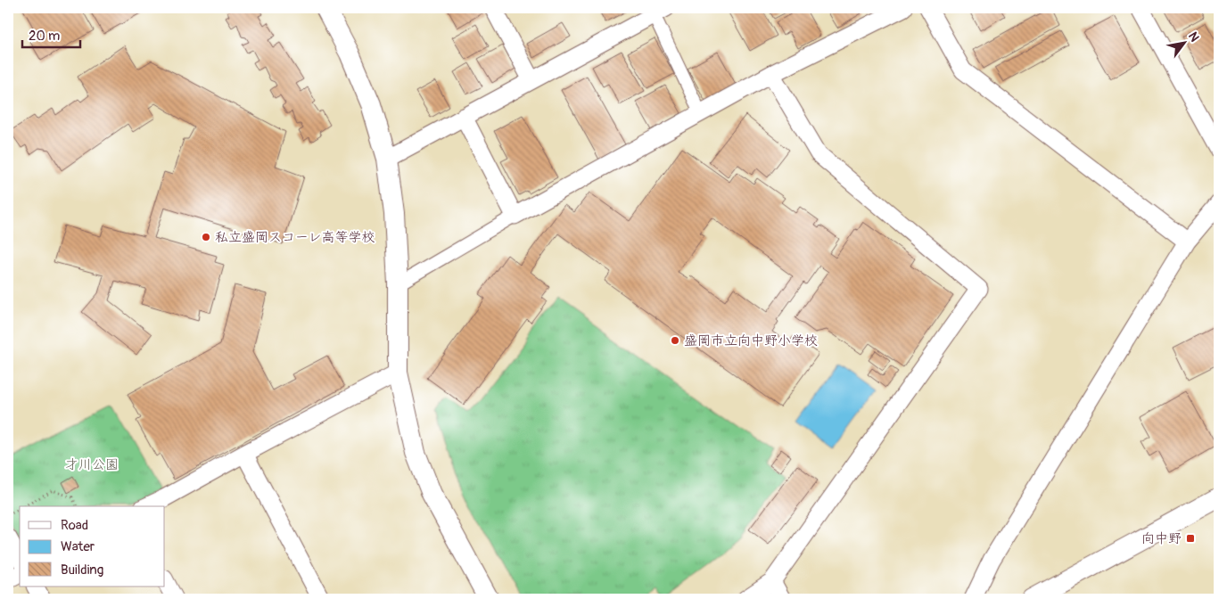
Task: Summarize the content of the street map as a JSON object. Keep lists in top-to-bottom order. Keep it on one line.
{"parks":["才川公園"],"places":{"other":["私立盛岡スコーレ高等学校","盛岡市立向中野小学校"],"transit":["向中野"]},"legend":["Road","Water","Building"],"scale_bar":"20 m","north":"top right"}
